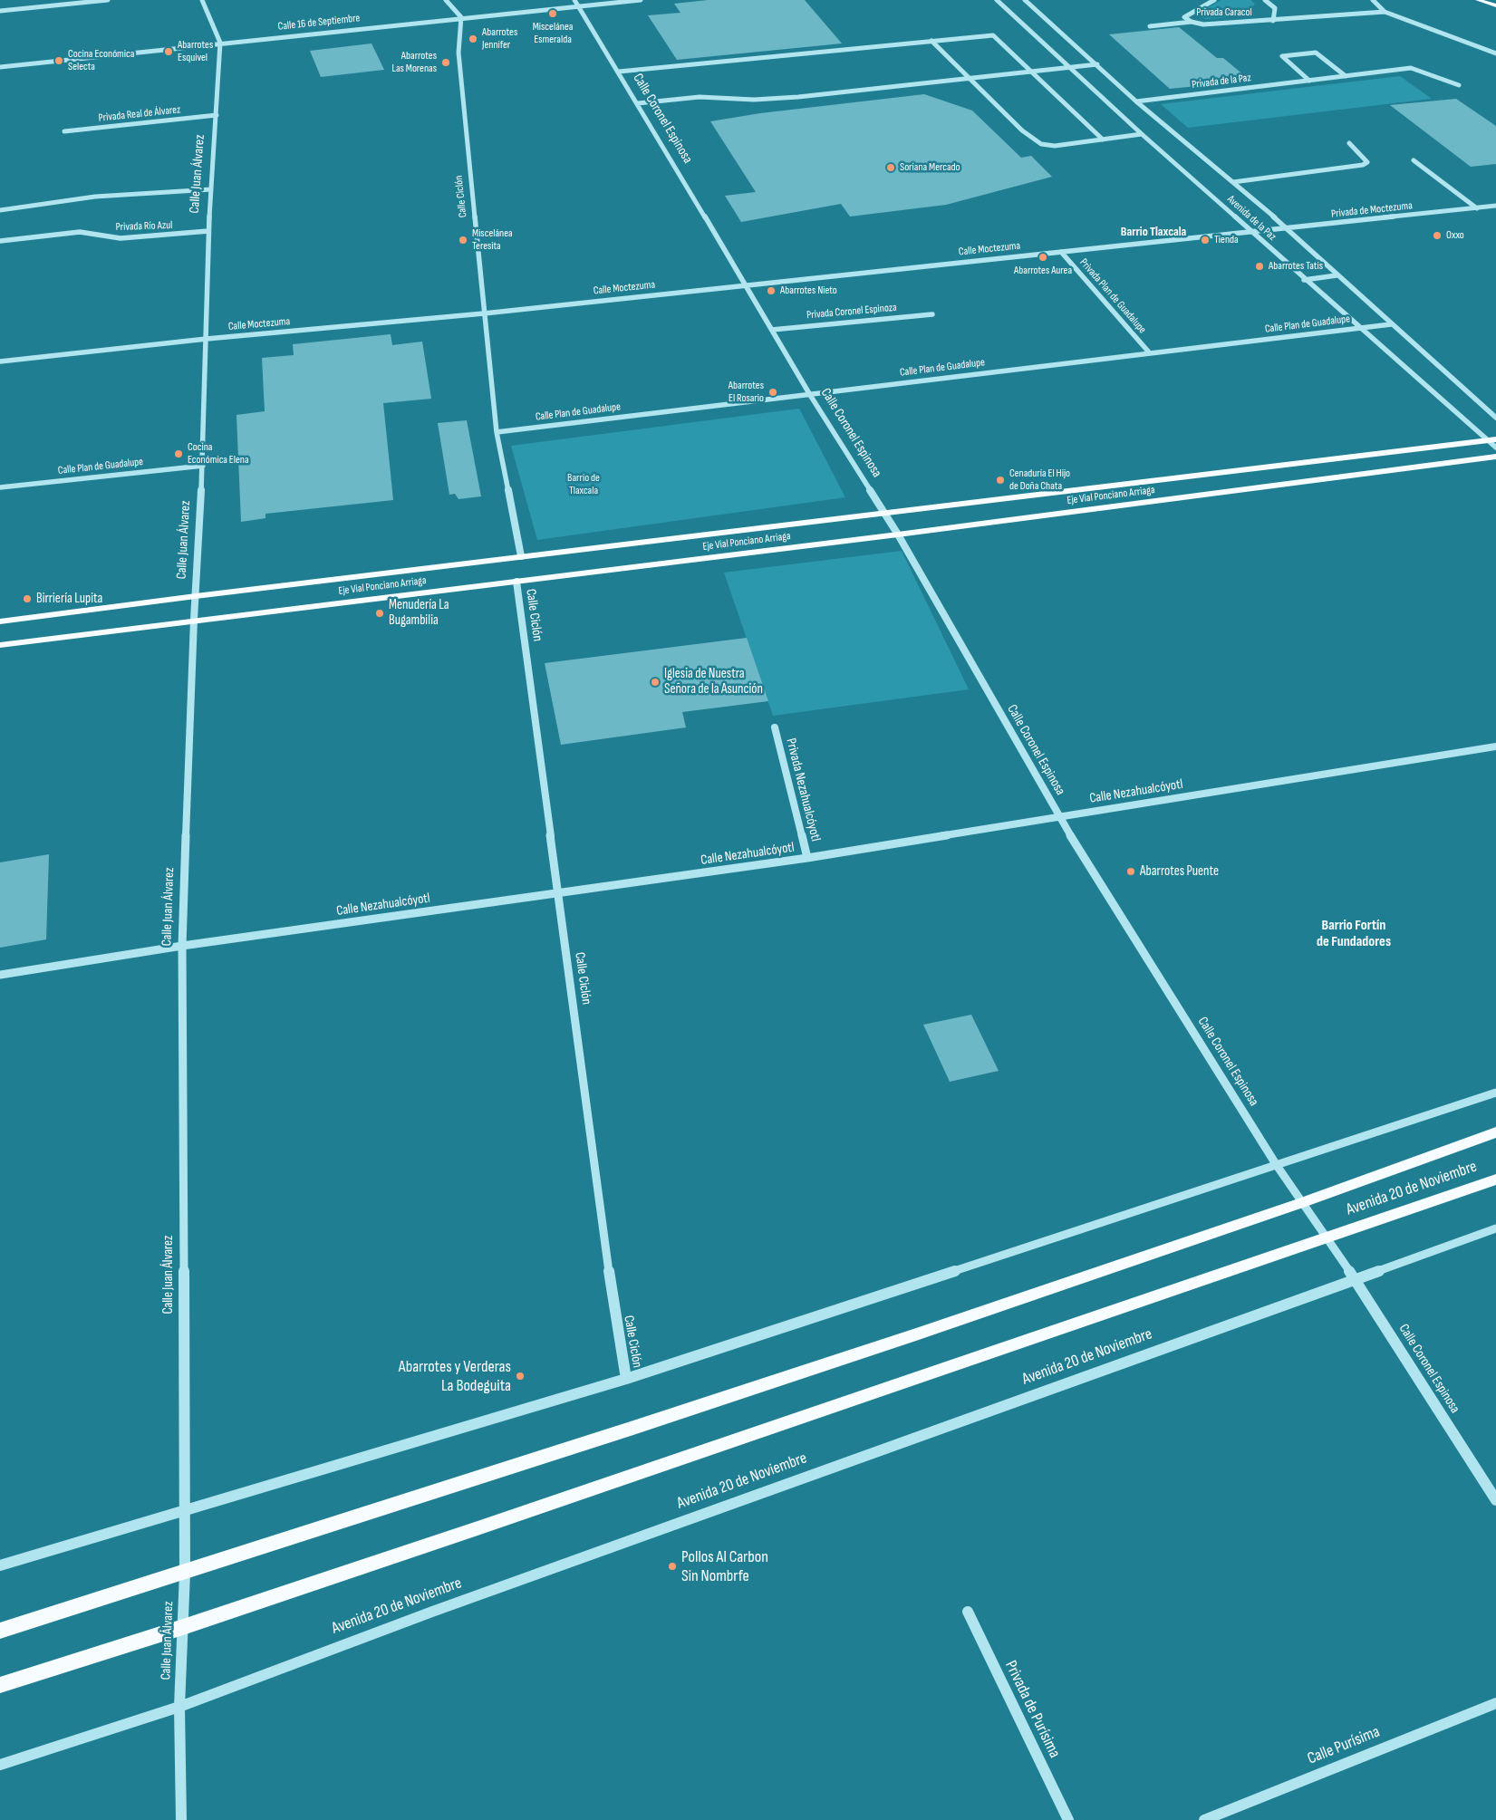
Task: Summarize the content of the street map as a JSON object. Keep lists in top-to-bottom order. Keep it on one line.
{"streets":{"main road":["Eje Vial Ponciano Arriaga","Avenida 20 de Noviembre"],"street":["Privada Caracol","Calle 16 de Septiembre","Privada de la Paz","Privada Real de Álvarez","Calle Coronel Espinosa","Calle Juan Álvarez","Calle Ciclón","Privada de Moctezuma","Avenida de la Paz","Privada Río Azul","Calle Moctezuma","Privada Plan de Guadalupe","Privada Coronel Espinoza","Calle Plan de Guadalupe","Privada Nezahualcóyotl","Calle Nezahualcóyotl","Privada de Purísima","Calle Purísima"]},"crossings":[["Calle 16 de Septiembre","Calle Coronel Espinosa"],["Calle 16 de Septiembre","Calle Juan Álvarez"],["Calle 16 de Septiembre","Calle Ciclón"],["Privada de la Paz","Avenida de la Paz"],["Privada Real de Álvarez","Calle Juan Álvarez"],["Calle Coronel Espinosa","Calle Moctezuma"],["Calle Coronel Espinosa","Privada Coronel Espinoza"],["Calle Coronel Espinosa","Calle Plan de Guadalupe"],["Calle Coronel Espinosa","Eje Vial Ponciano Arriaga"],["Calle Coronel Espinosa","Calle Nezahualcóyotl"],["Calle Coronel Espinosa","Avenida 20 de Noviembre"],["Calle Juan Álvarez","Privada Río Azul"],["Calle Juan Álvarez","Calle Moctezuma"],["Calle Juan Álvarez","Calle Plan de Guadalupe"],["Calle Juan Álvarez","Eje Vial Ponciano Arriaga"],["Calle Juan Álvarez","Calle Nezahualcóyotl"],["Calle Juan Álvarez","Avenida 20 de Noviembre"],["Calle Ciclón","Calle Moctezuma"],["Calle Ciclón","Calle Plan de Guadalupe"],["Calle Ciclón","Eje Vial Ponciano Arriaga"],["Calle Ciclón","Calle Nezahualcóyotl"],["Privada de Moctezuma","Avenida de la Paz"],["Privada de Moctezuma","Calle Moctezuma"],["Avenida de la Paz","Calle Moctezuma"],["Avenida de la Paz","Calle Plan de Guadalupe"],["Avenida de la Paz","Eje Vial Ponciano Arriaga"],["Calle Moctezuma","Privada Plan de Guadalupe"],["Privada Plan de Guadalupe","Calle Plan de Guadalupe"],["Privada Nezahualcóyotl","Calle Nezahualcóyotl"]],"districts":["Barrio Tlaxcala","Barrio Fortín de Fundadores"],"parks":["Barrio de Tlaxcala"],"places":["Miscelánea Esmeralda","Abarrotes Jennifer","Abarrotes Esquivel","Cocina Económica Selecta","Abarrotes Las Morenas","Soriana Mercado","Oxxo","Miscelánea Teresita","Tienda","Abarrotes Aurea","Abarrotes Tatis","Abarrotes Nieto","Abarrotes El Rosario","Cocina Económica Elena","Cenaduría El Hijo de Doña Chata","Birriería Lupita","Menudería La Bugambilia","Iglesia de Nuestra Señora de la Asunción","Abarrotes Puente","Abarrotes y Verderas La Bodeguita","Pollos Al Carbon Sin Nombrfe"]}
